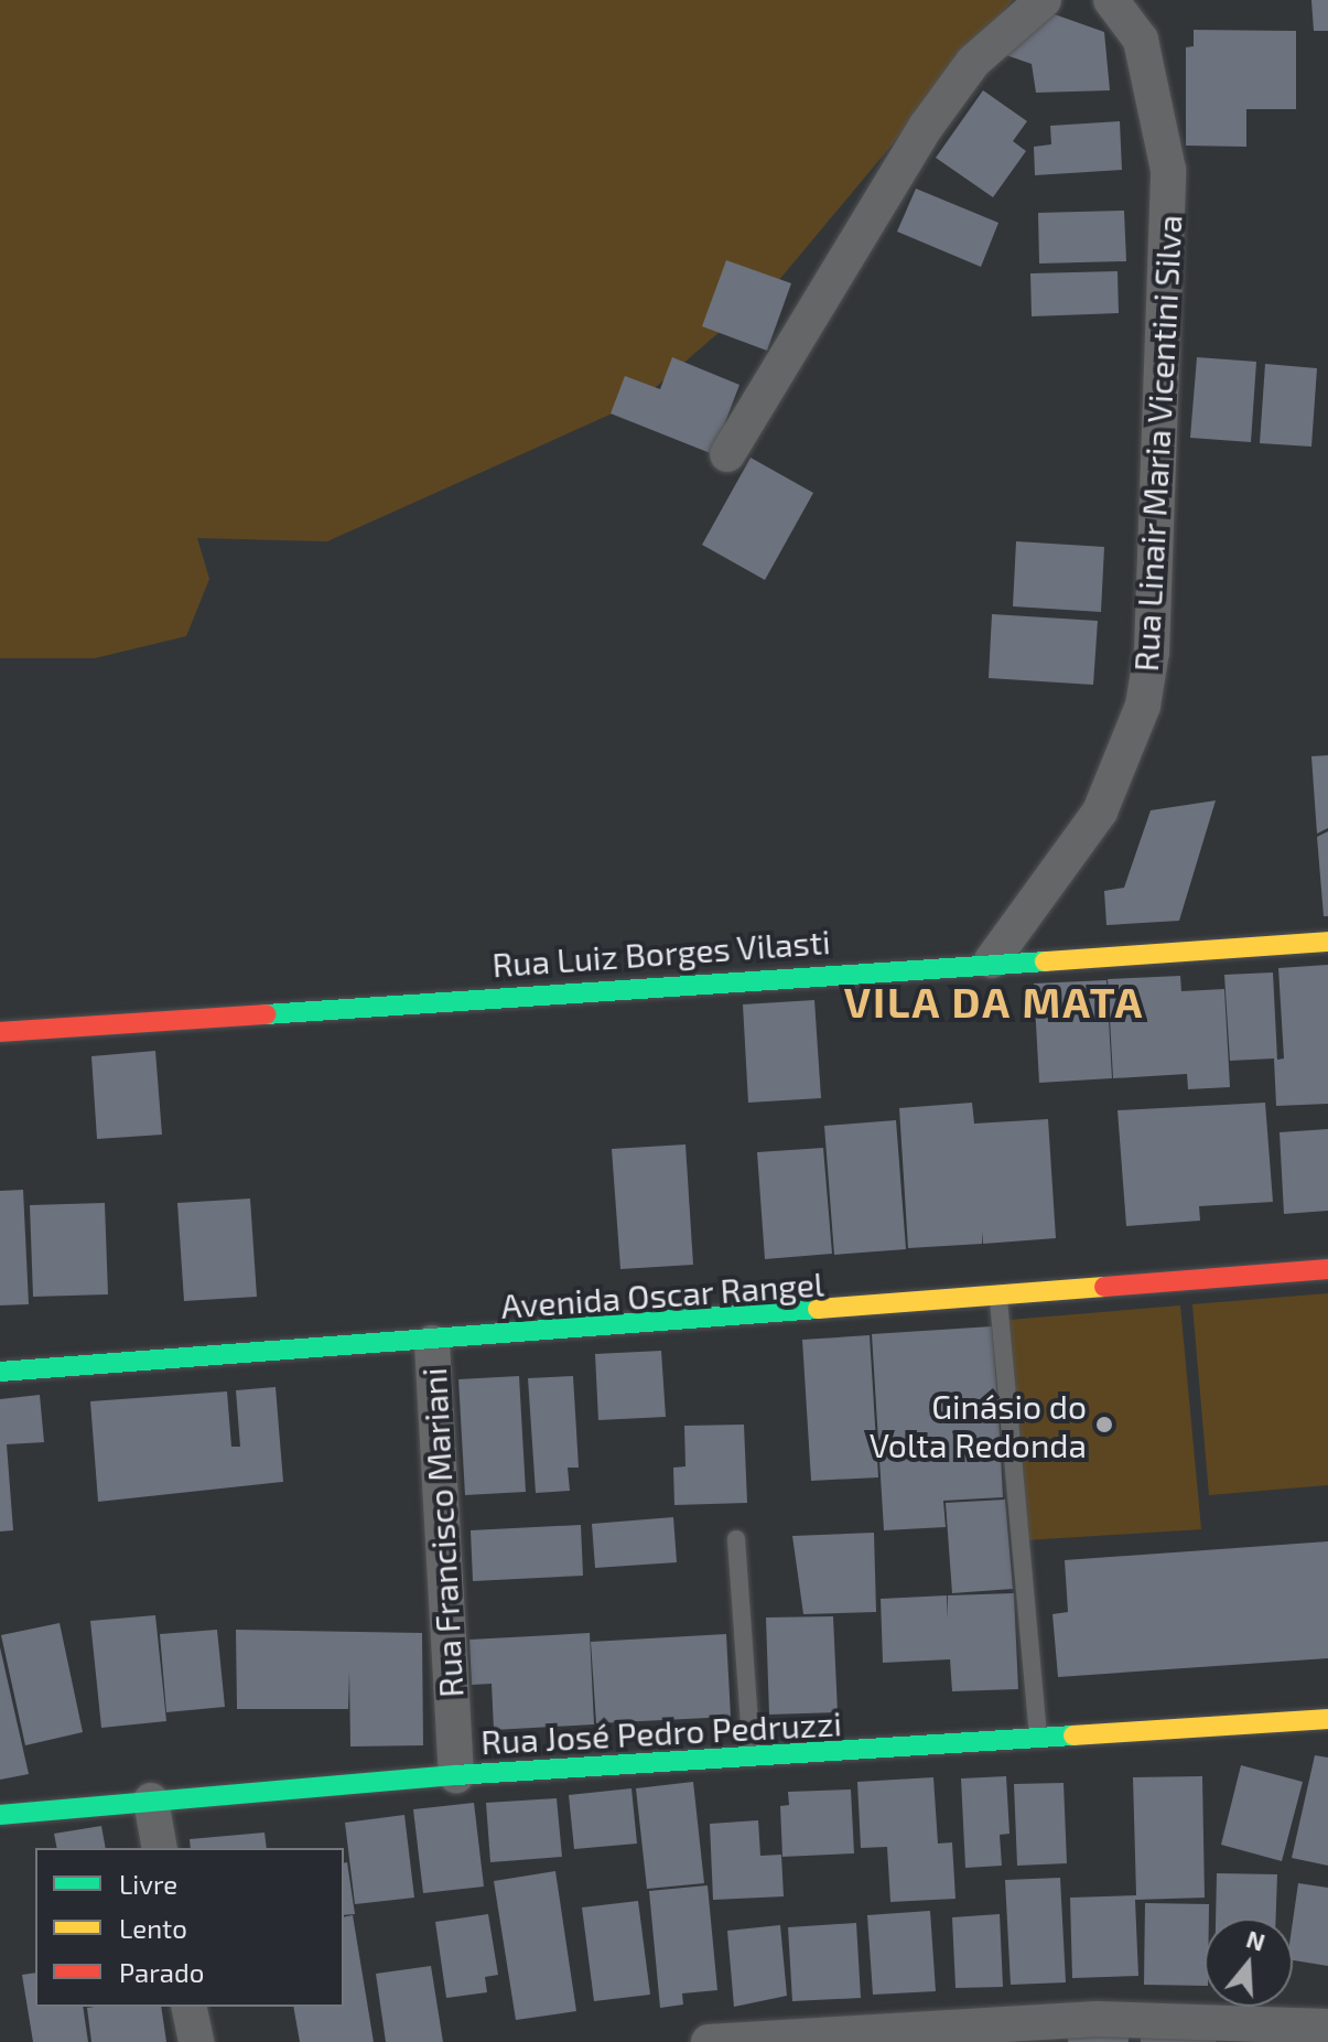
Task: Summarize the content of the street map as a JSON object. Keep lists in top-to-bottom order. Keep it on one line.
{"streets":{"street":["Rua Linair Maria Vicentini Silva","Rua Luiz Borges Vilasti","Avenida Oscar Rangel","Rua Francisco Mariani","Rua José Pedro Pedruzzi"]},"crossings":[["Rua Linair Maria Vicentini Silva","Rua Luiz Borges Vilasti"],["Avenida Oscar Rangel","Rua Francisco Mariani"],["Rua Francisco Mariani","Rua José Pedro Pedruzzi"]],"districts":["VILA DA MATA"],"places":["Ginásio do Volta Redonda"],"legend":["Livre","Lento","Parado"],"north":"top"}
